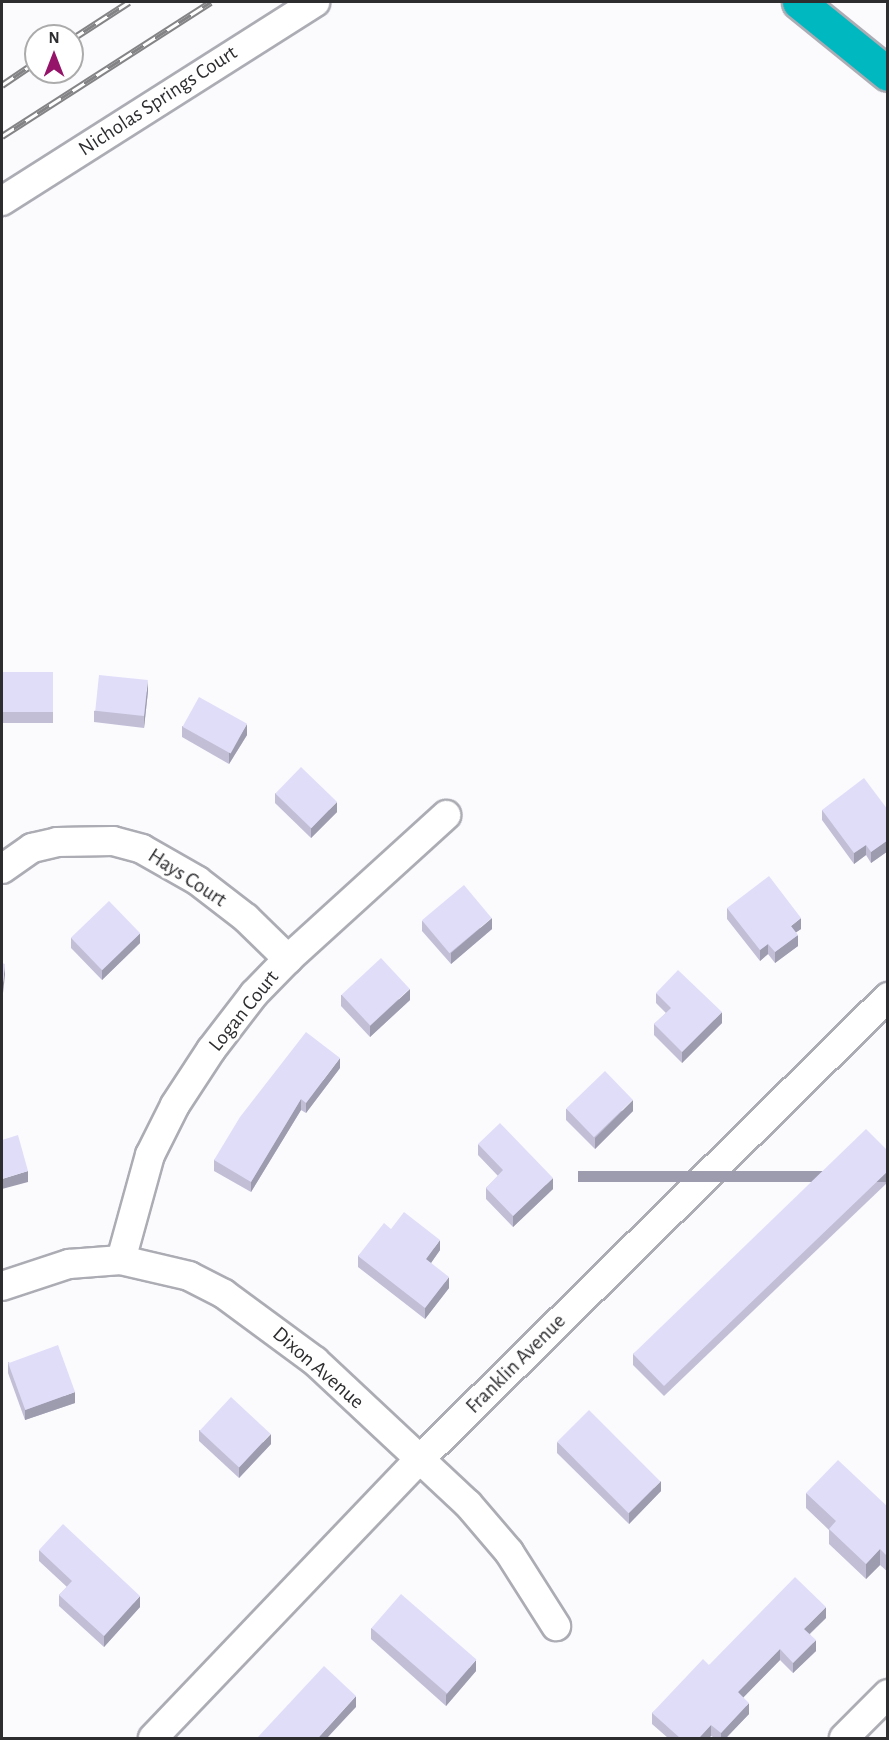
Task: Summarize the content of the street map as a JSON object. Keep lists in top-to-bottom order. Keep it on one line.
{"streets":{"street":["Nicholas Springs Court","Hays Court","Logan Court","Franklin Avenue","Dixon Avenue"]},"crossings":[["Hays Court","Logan Court"],["Logan Court","Dixon Avenue"],["Franklin Avenue","Dixon Avenue"]],"north":"top"}
